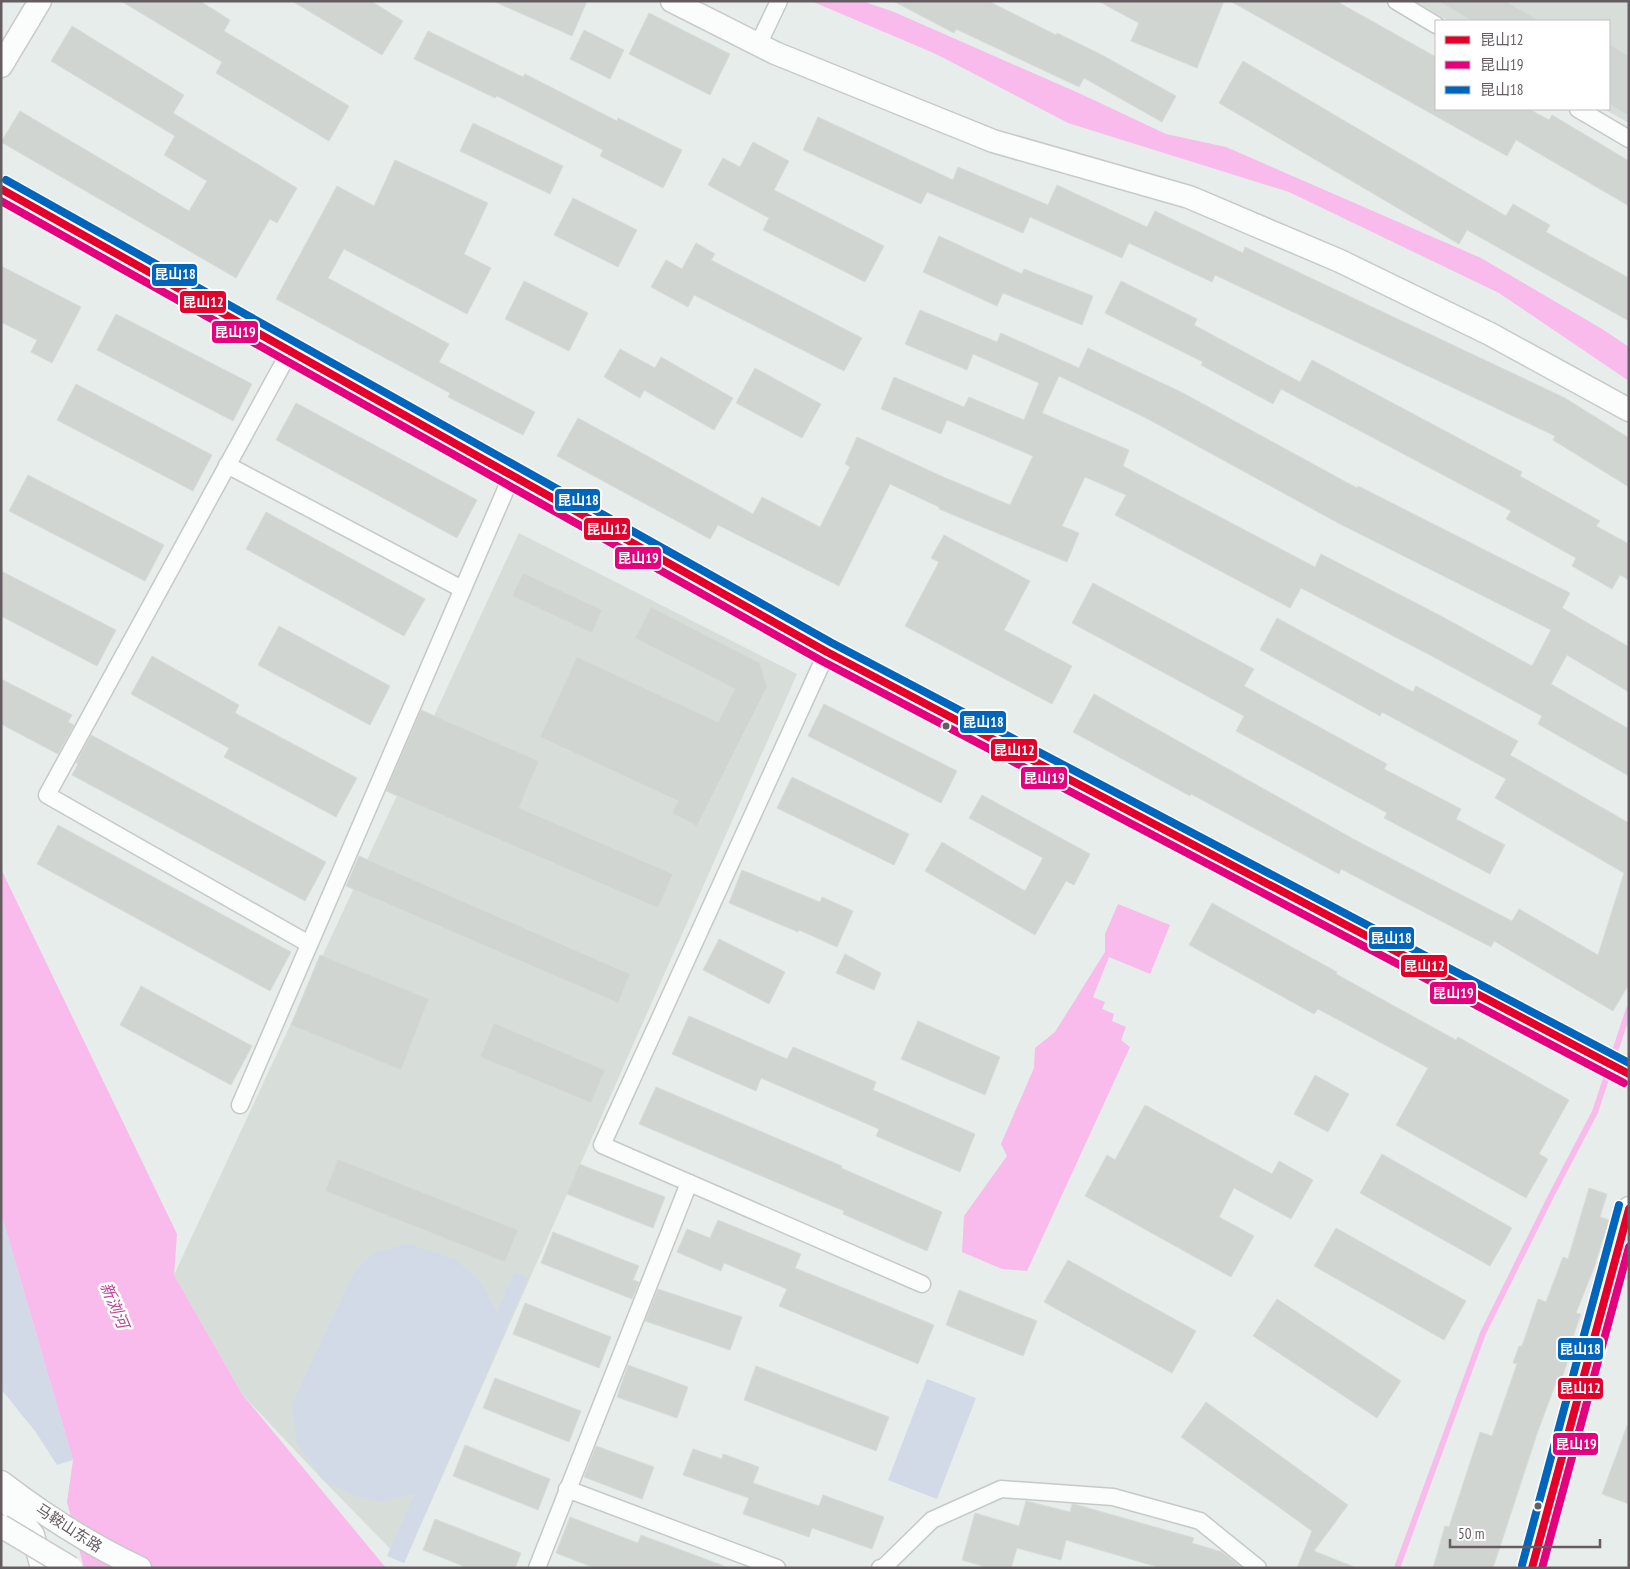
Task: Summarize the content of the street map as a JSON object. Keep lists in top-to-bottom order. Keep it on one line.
{"streets":{"street":["马鞍山东路"]},"water":["新浏河"],"lines":["transit line 昆山18","transit line 昆山12","transit line 昆山19"],"legend":["昆山12","昆山19","昆山18"],"scale_bar":"50 m"}
